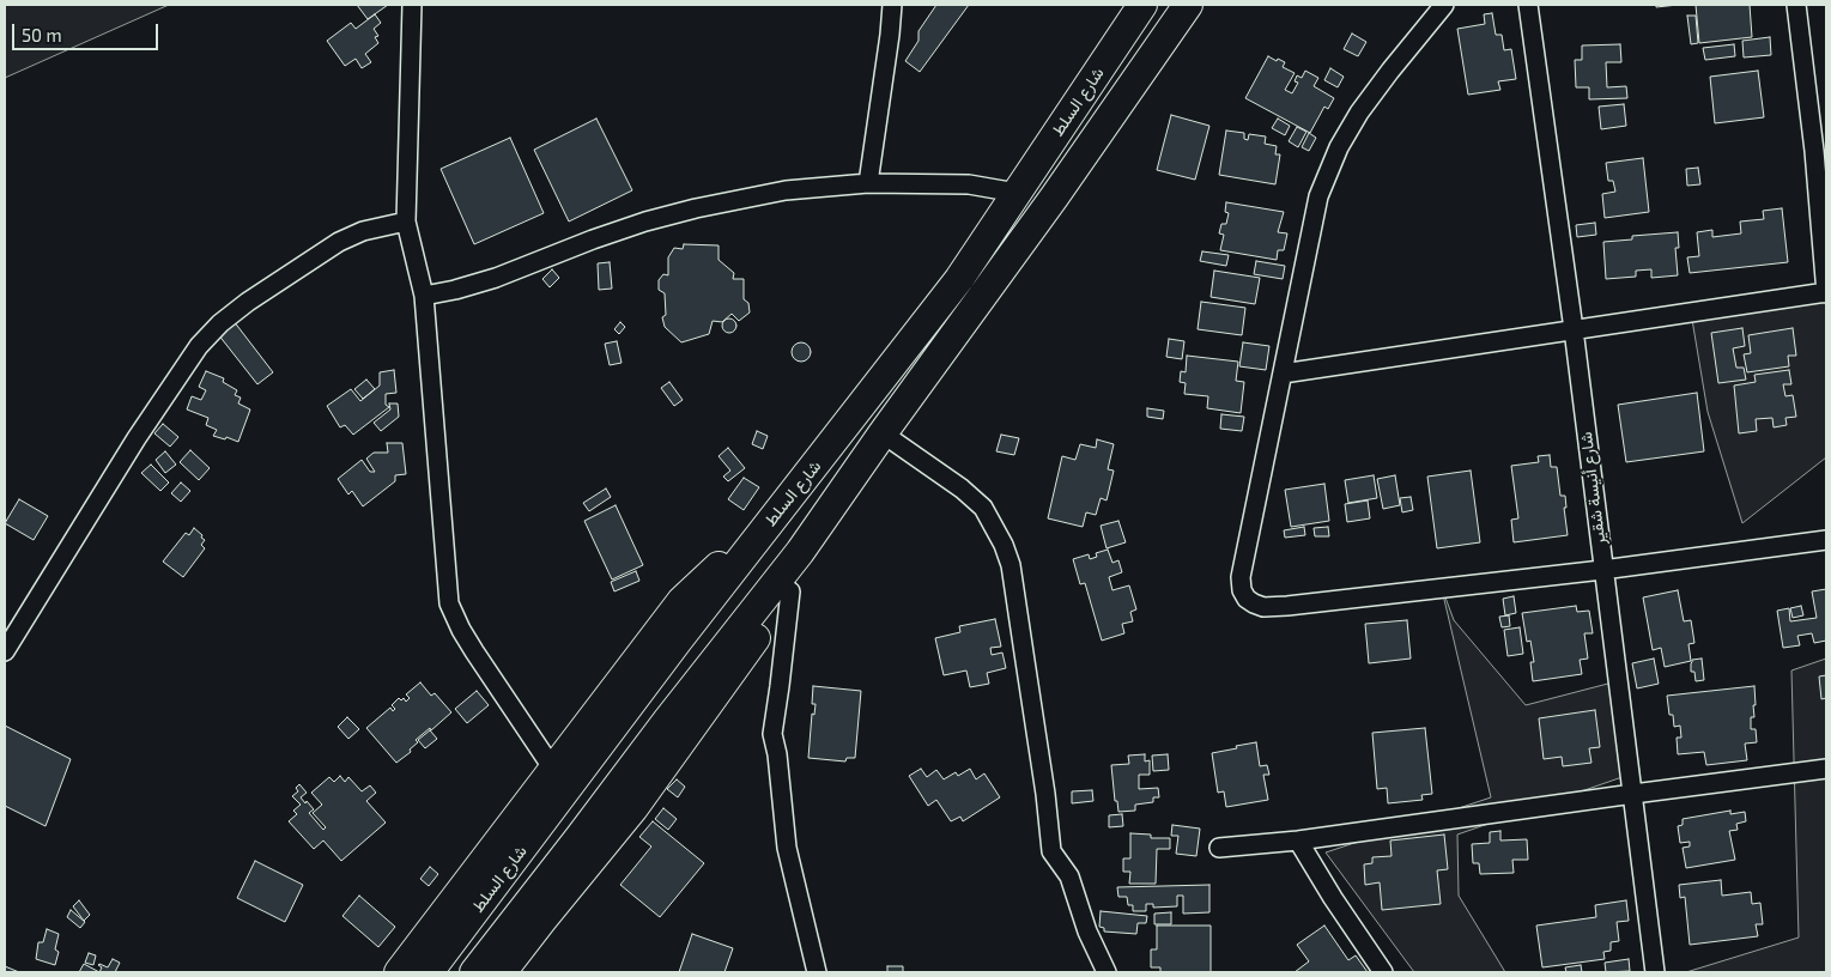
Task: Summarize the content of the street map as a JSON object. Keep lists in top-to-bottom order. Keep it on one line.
{"streets":{"main road":["شارع السلط"],"street":["شارع أنيسة شقير"]},"scale_bar":"50 m"}
